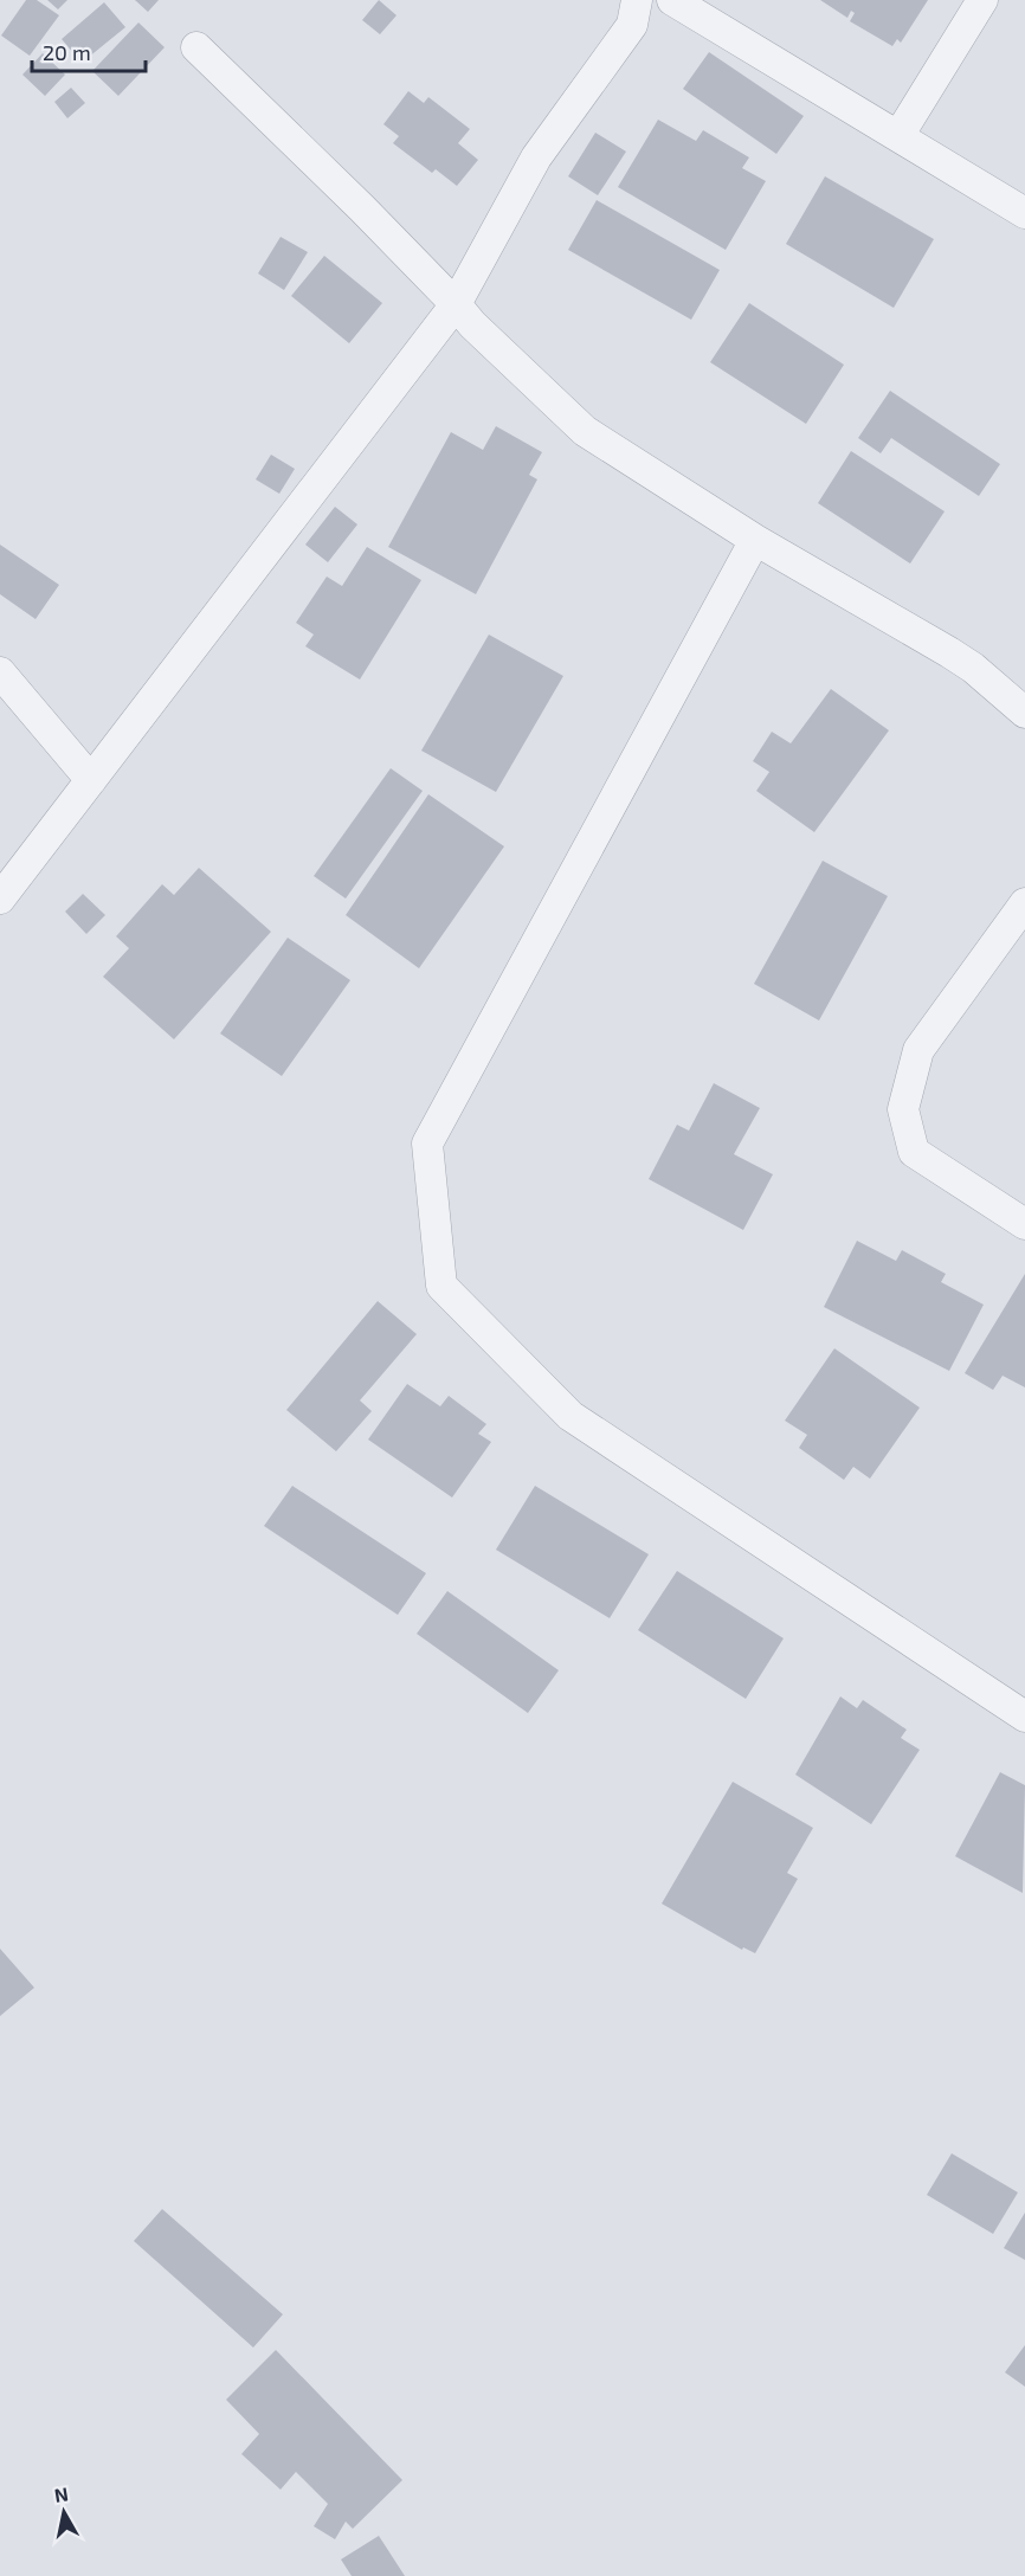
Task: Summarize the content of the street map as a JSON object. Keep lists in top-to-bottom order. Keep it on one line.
{"scale_bar":"20 m","north":"top"}
